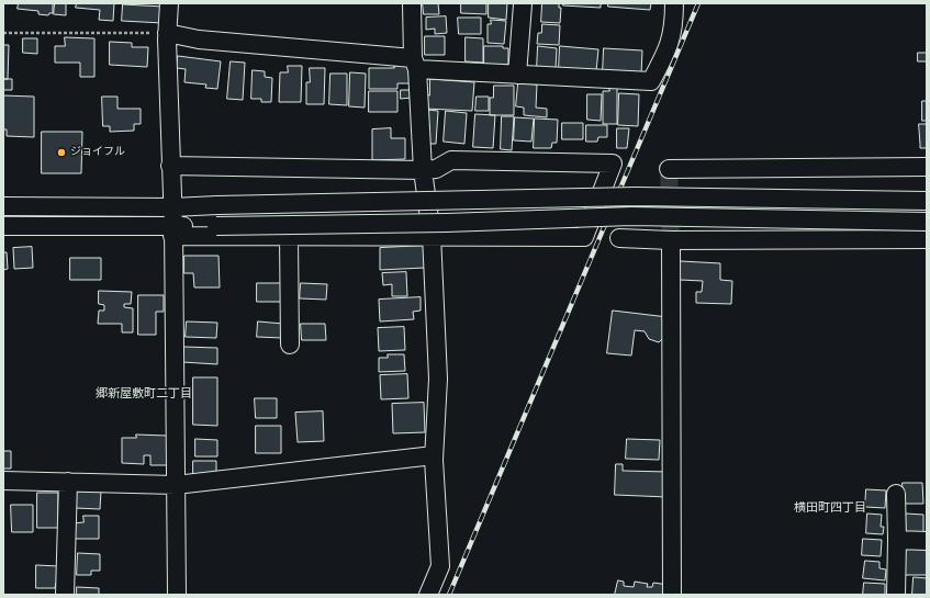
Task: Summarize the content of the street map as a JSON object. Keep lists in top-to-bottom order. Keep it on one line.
{"districts":["郷新屋敷町二丁目","横田町四丁目"],"places":["ジョイフル"]}
